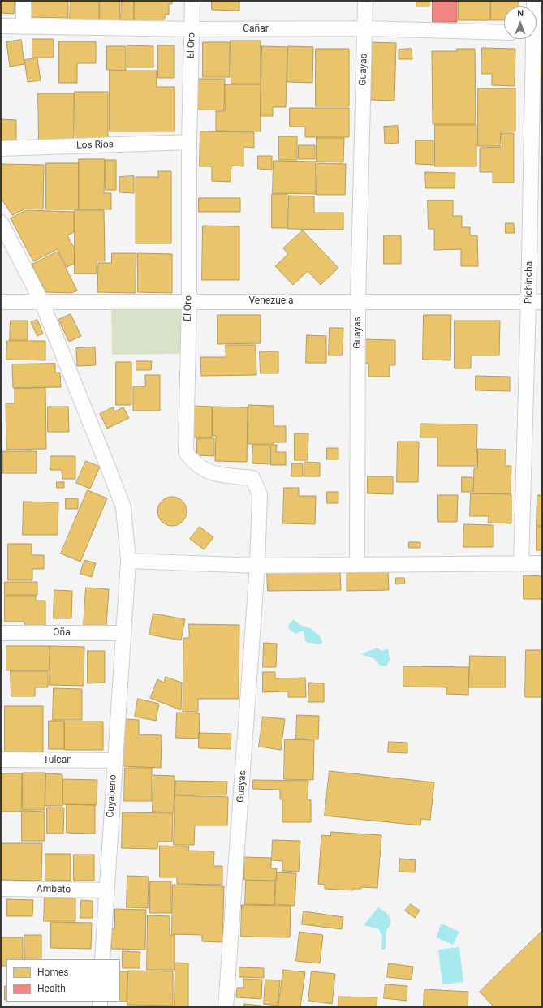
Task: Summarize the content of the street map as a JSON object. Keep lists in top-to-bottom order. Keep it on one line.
{"streets":{"street":["Cañar","El Oro","Guayas","Los Rios","Pichincha","Venezuela","Oña","Tulcan","Cuyabeno","Ambato"]},"crossings":[["Cañar","El Oro"],["Cañar","Guayas"],["El Oro","Guayas"],["El Oro","Los Rios"],["El Oro","Venezuela"],["Guayas","Venezuela"],["Pichincha","Venezuela"],["Venezuela","Cuyabeno"],["Oña","Cuyabeno"],["Tulcan","Cuyabeno"],["Cuyabeno","Ambato"]],"legend":["Homes","Health"],"north":"top"}
